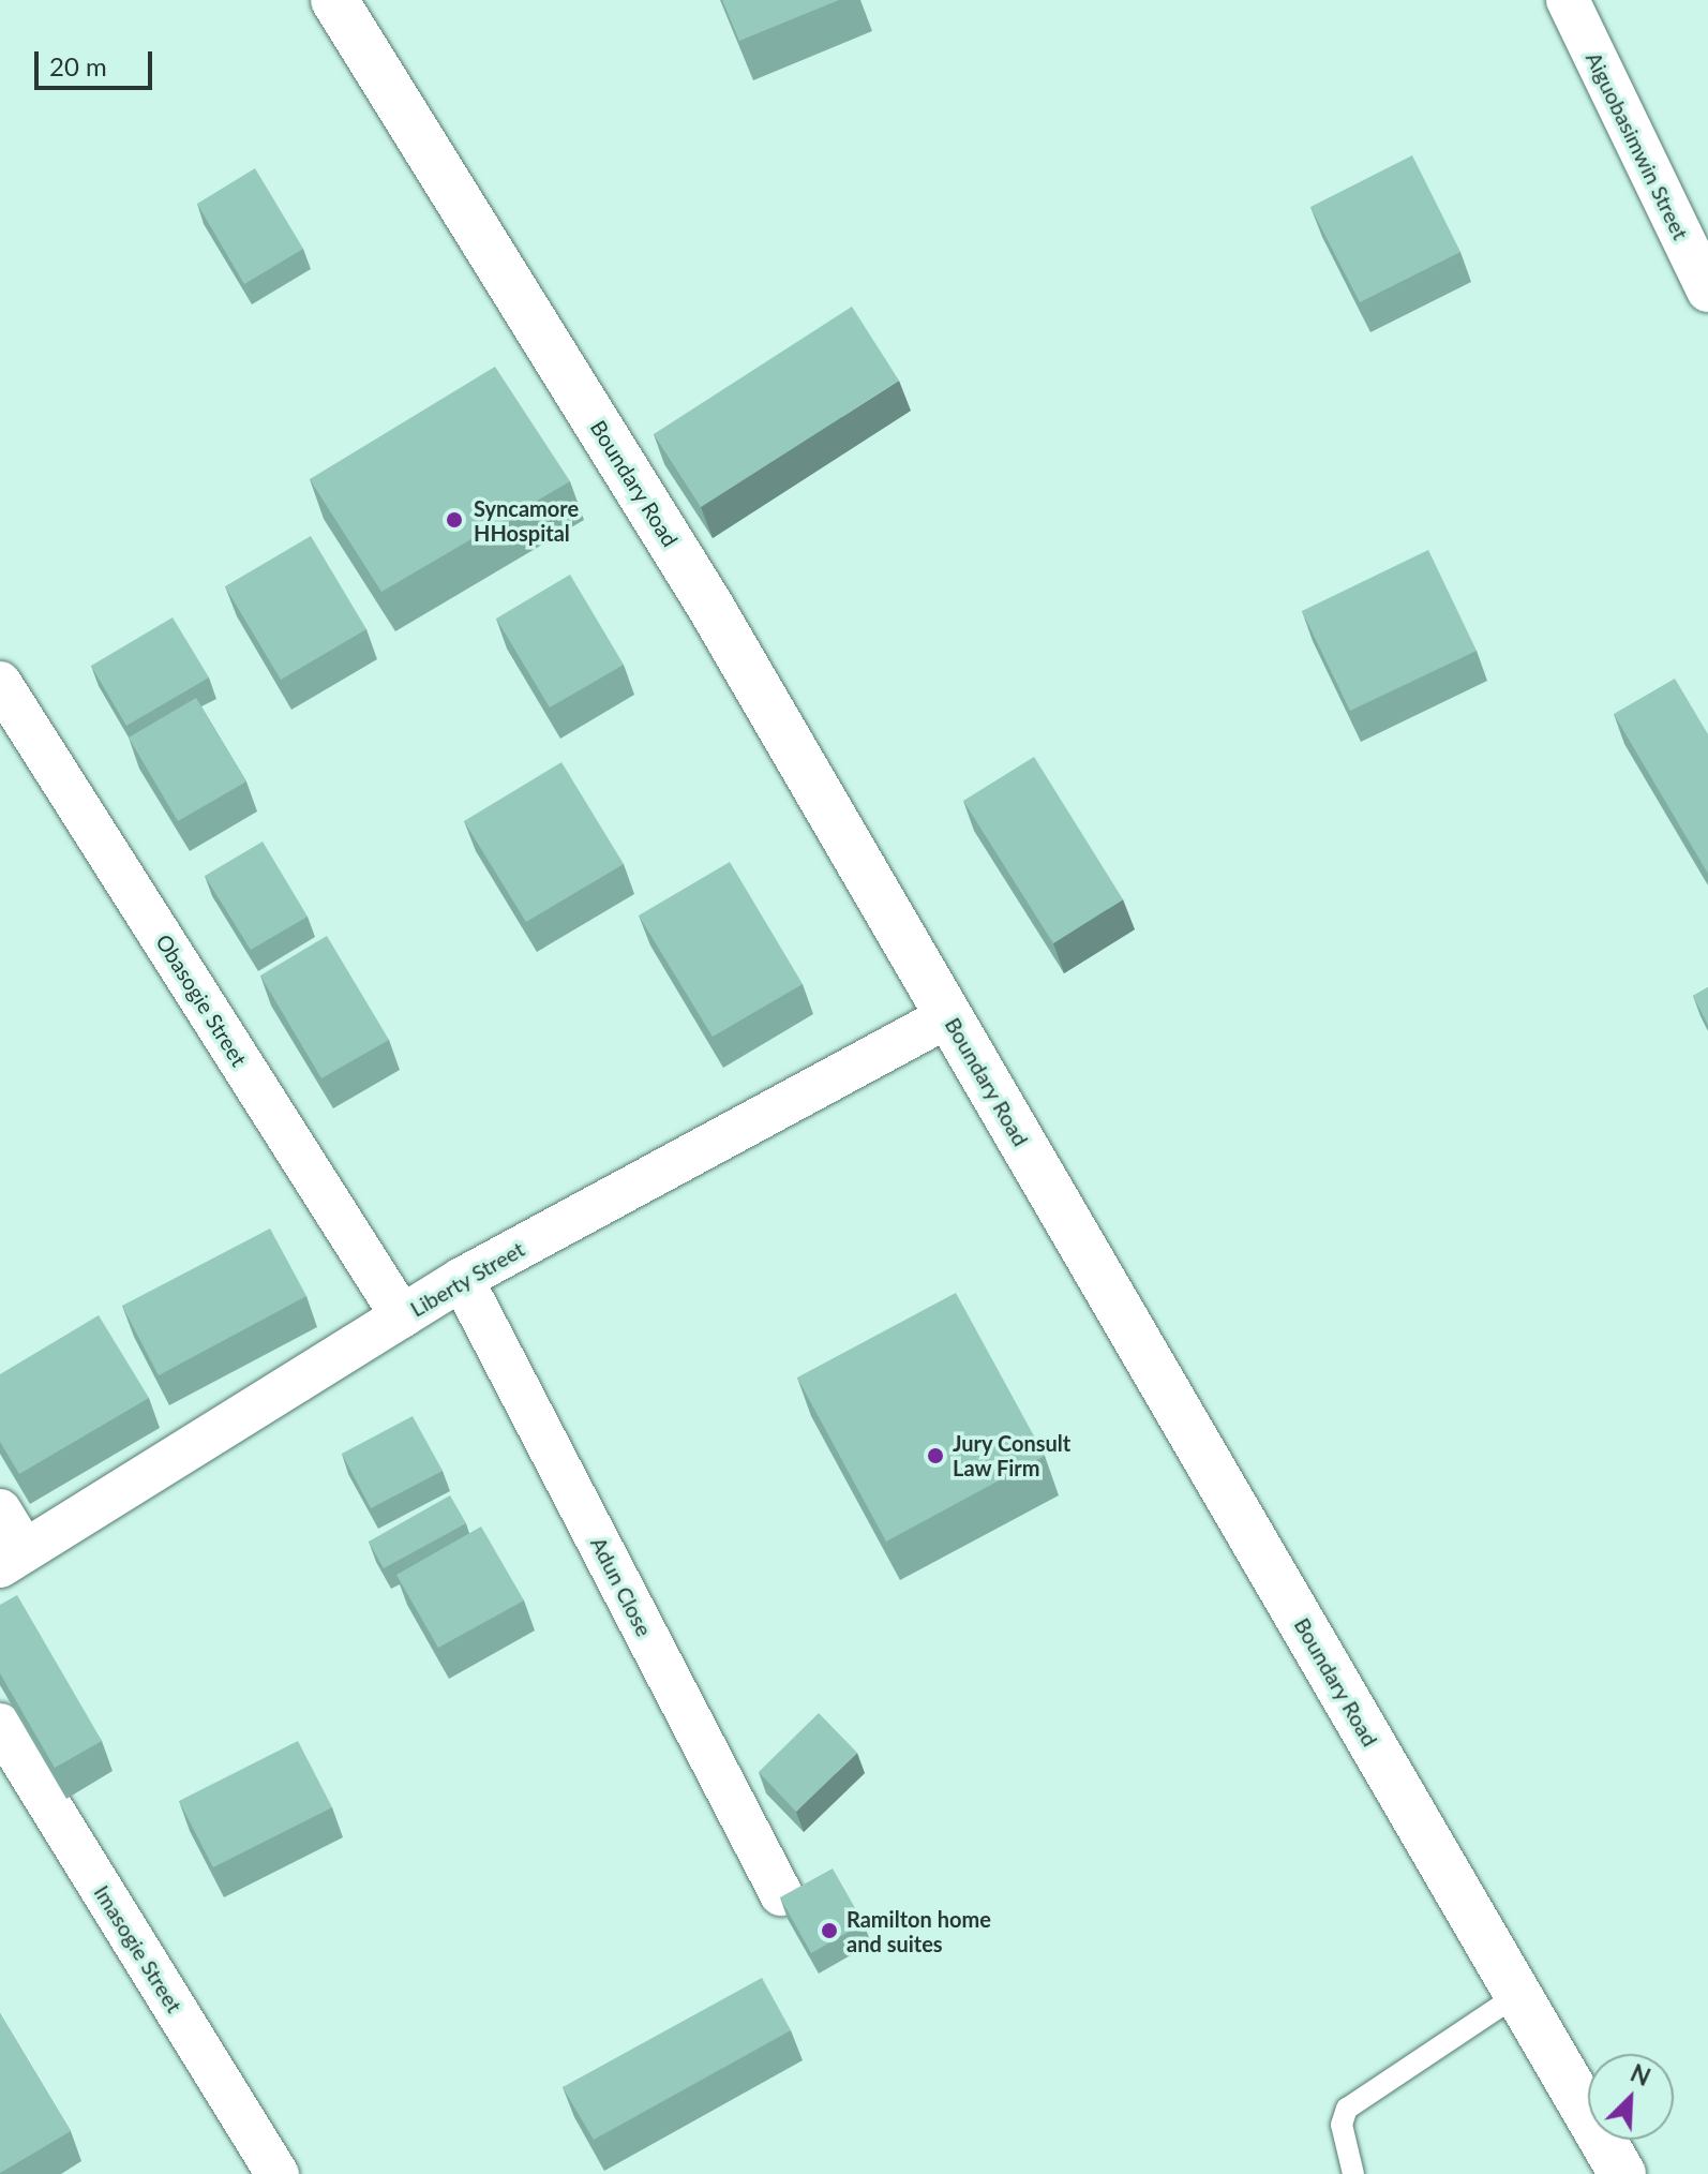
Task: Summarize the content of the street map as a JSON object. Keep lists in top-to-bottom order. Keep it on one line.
{"streets":{"street":["Aiguobasimwin Street","Boundary Road","Obasogie Street","Liberty Street","Adun Close","Imasogie Street"]},"crossings":[["Boundary Road","Liberty Street"],["Obasogie Street","Liberty Street"],["Liberty Street","Adun Close"]],"places":["Syncamore HHospital","Jury Consult Law Firm","Ramilton home and suites"],"scale_bar":"20 m","north":"top right"}
